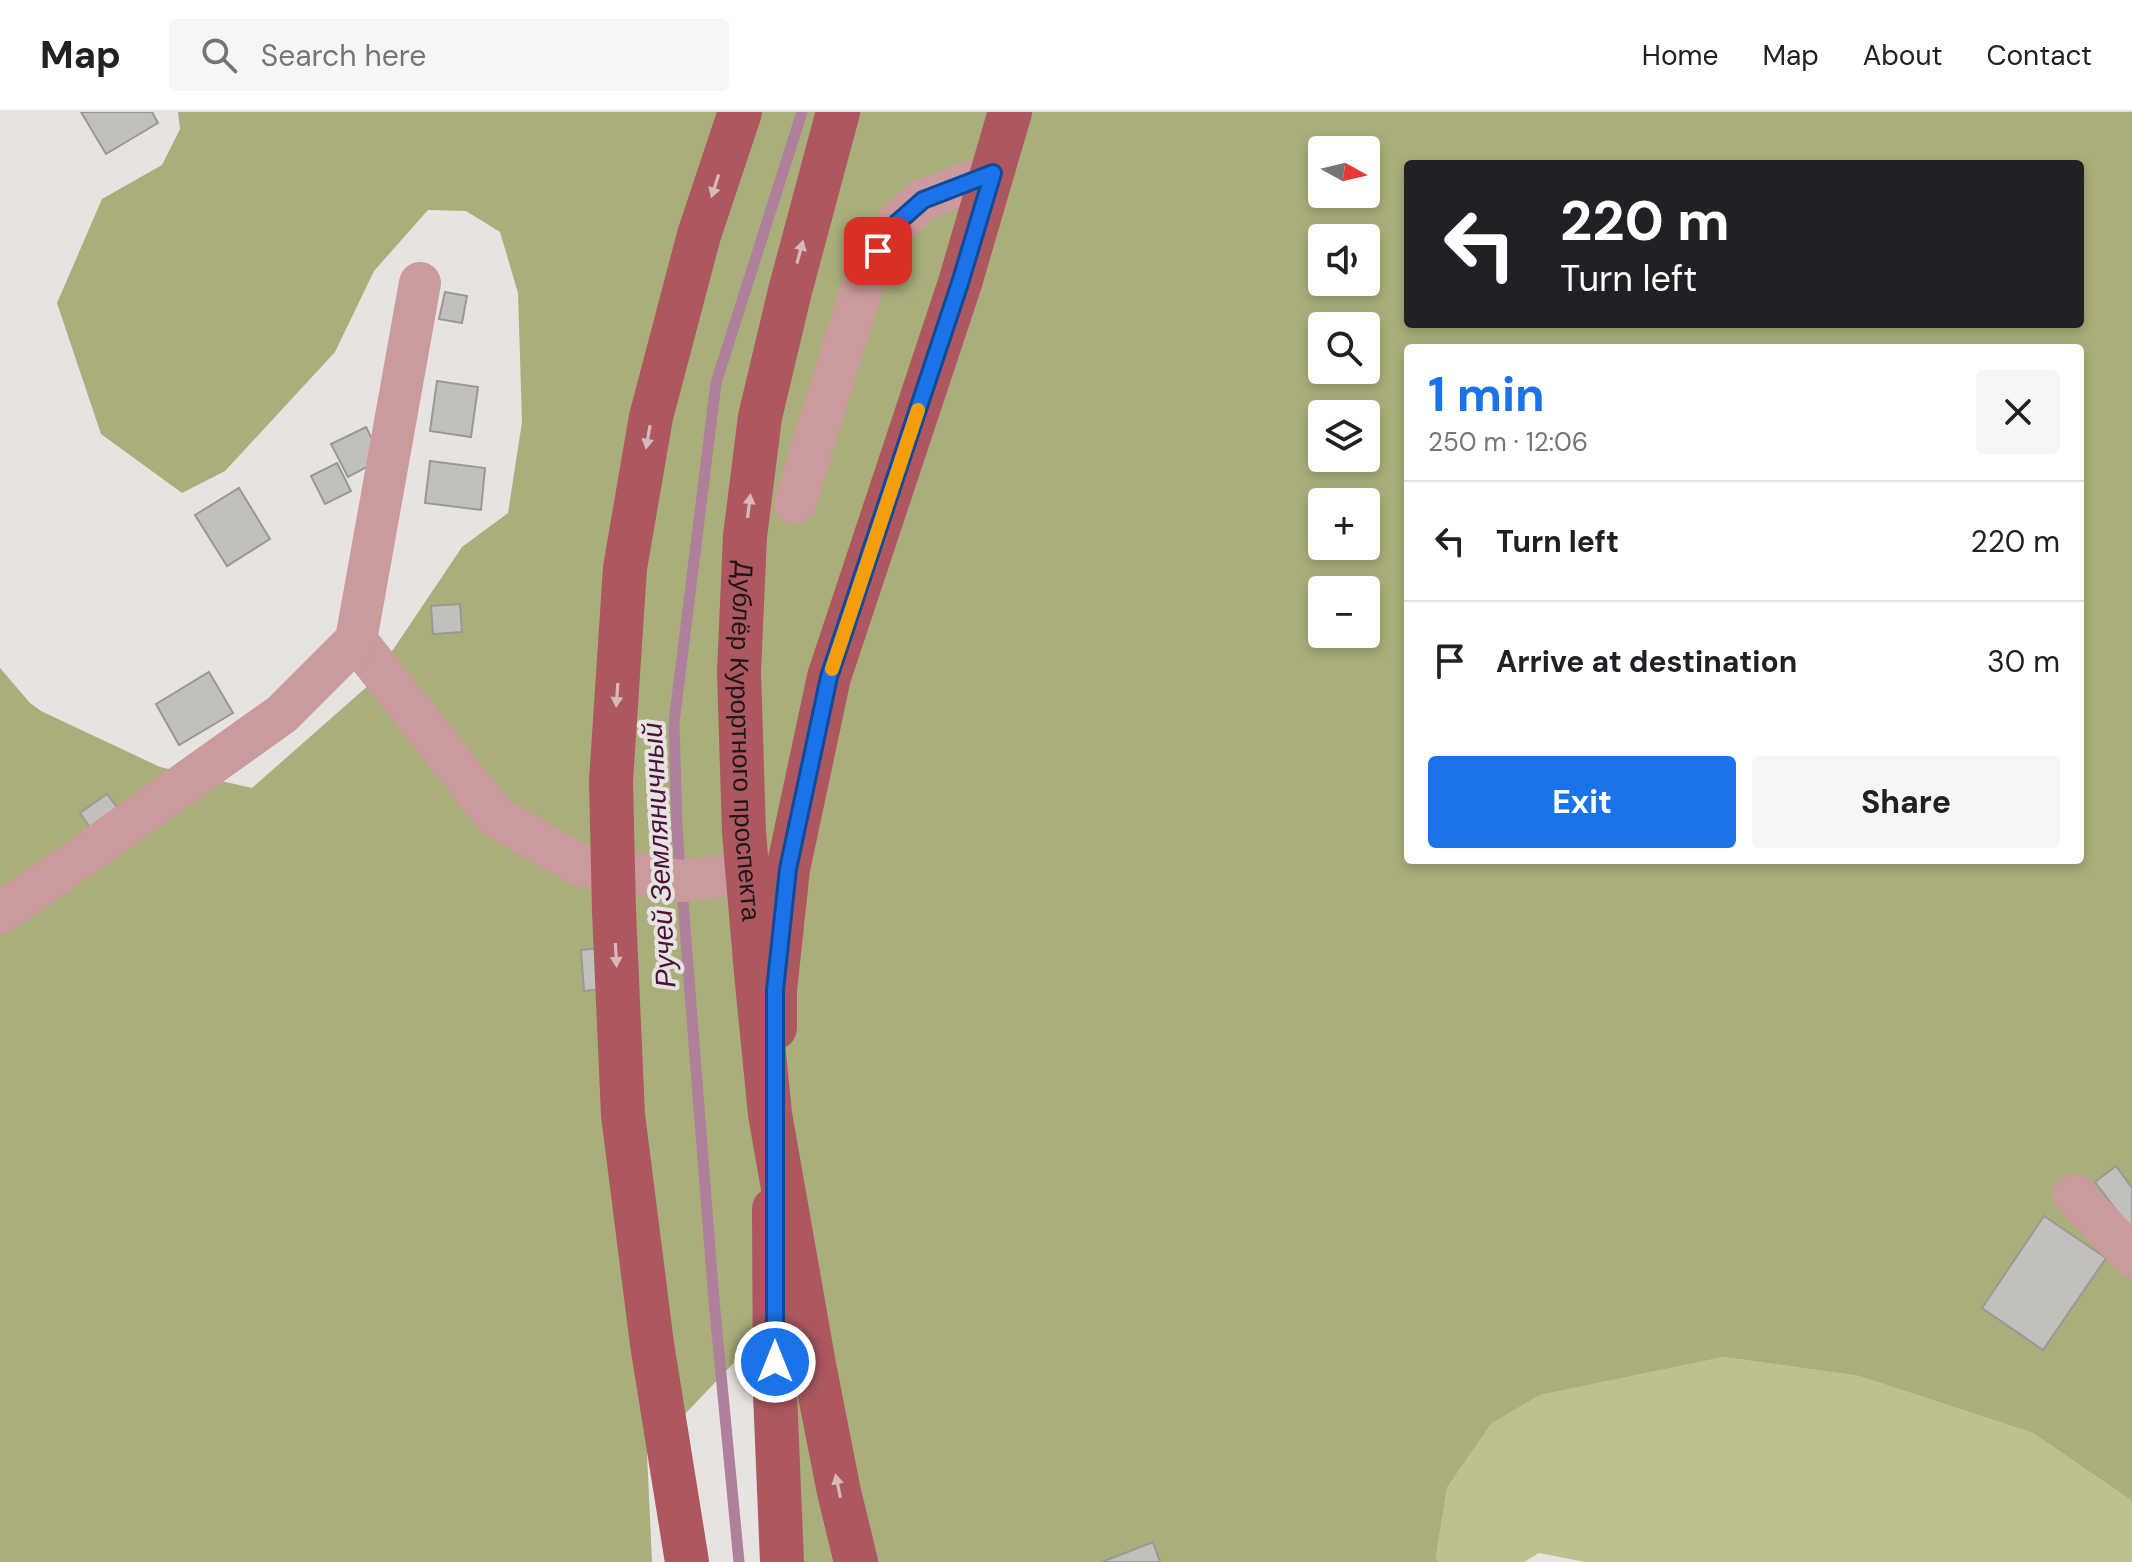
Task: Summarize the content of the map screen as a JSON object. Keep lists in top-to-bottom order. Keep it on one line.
{"streets":{"main road":["Дублёр Курортного проспекта"]},"water":["Ручей Земляничный"],"north":"right","page":{"header":"Map","search":"Search here","nav":["Home","Map","About","Contact"],"map_buttons":["+","−"],"turn":["220 m","Turn left"],"heading":["1 min","250 m · 12:06"],"list":[{"name":"Turn left","value":"220 m"},{"name":"Arrive at destination","value":"30 m"}],"buttons":["Exit","Share"]}}
